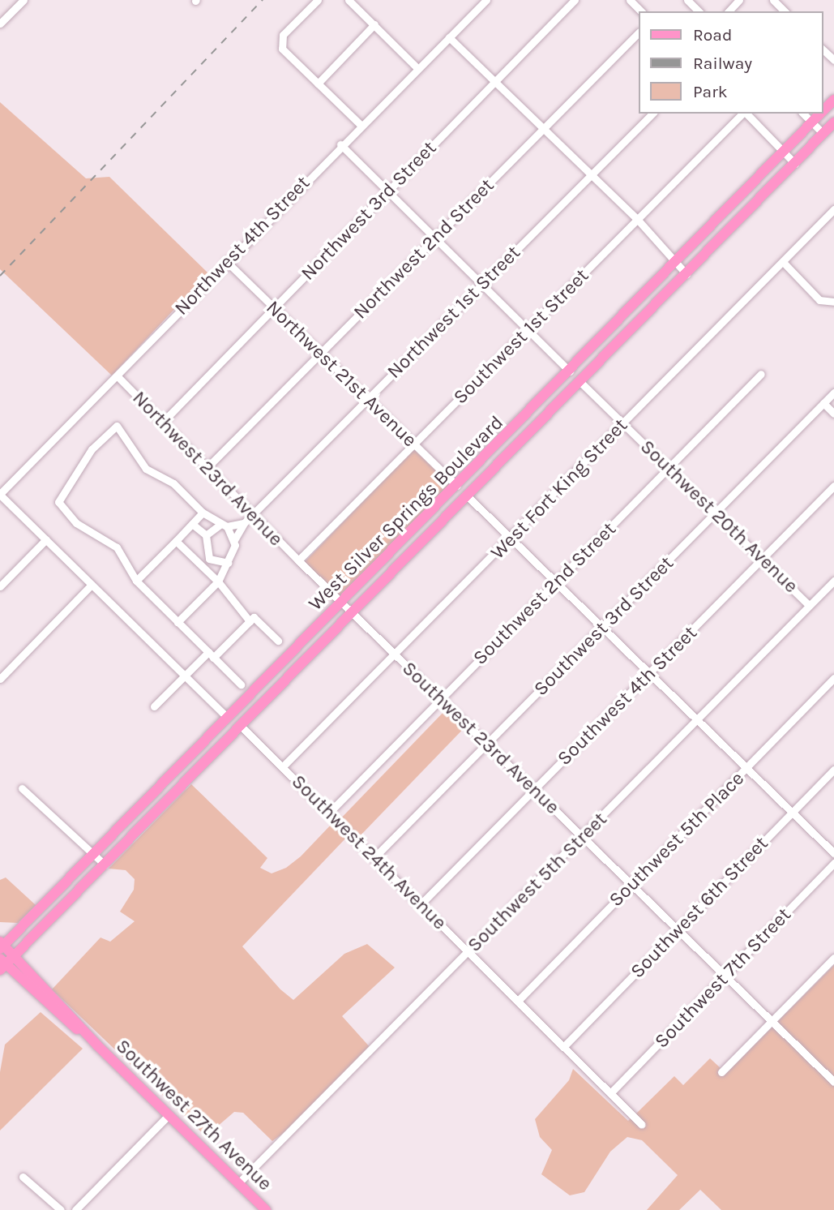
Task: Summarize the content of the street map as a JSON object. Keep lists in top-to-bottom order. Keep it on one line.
{"streets":{"main road":["West Silver Springs Boulevard","Southwest 27th Avenue"],"street":["Northwest 3rd Street","Northwest 4th Street","Northwest 2nd Street","Northwest 1st Street","Southwest 1st Street","Northwest 21st Avenue","Northwest 23rd Avenue","West Fort King Street","Southwest 20th Avenue","Southwest 2nd Street","Southwest 3rd Street","Southwest 4th Street","Southwest 23rd Avenue","Southwest 5th Place","Southwest 24th Avenue","Southwest 5th Street","Southwest 6th Street","Southwest 7th Street"]},"crossings":[["Northwest 3rd Street","Northwest 21st Avenue"],["Northwest 3rd Street","Northwest 23rd Avenue"],["Northwest 4th Street","Northwest 21st Avenue"],["Northwest 4th Street","Northwest 23rd Avenue"],["Northwest 2nd Street","Northwest 21st Avenue"],["Northwest 2nd Street","Northwest 23rd Avenue"],["Northwest 1st Street","Northwest 21st Avenue"],["Northwest 1st Street","Northwest 23rd Avenue"],["Southwest 1st Street","Northwest 21st Avenue"],["Southwest 1st Street","Northwest 23rd Avenue"],["Southwest 1st Street","Southwest 23rd Avenue"],["Northwest 21st Avenue","West Silver Springs Boulevard"],["Northwest 23rd Avenue","Southwest 23rd Avenue"],["West Fort King Street","Southwest 20th Avenue"],["West Fort King Street","Southwest 23rd Avenue"],["West Fort King Street","Southwest 24th Avenue"],["West Silver Springs Boulevard","Southwest 20th Avenue"],["West Silver Springs Boulevard","Southwest 23rd Avenue"],["West Silver Springs Boulevard","Southwest 24th Avenue"],["West Silver Springs Boulevard","Southwest 27th Avenue"],["Southwest 20th Avenue","Southwest 2nd Street"],["Southwest 20th Avenue","Southwest 3rd Street"],["Southwest 20th Avenue","Southwest 4th Street"],["Southwest 20th Avenue","Southwest 5th Street"],["Southwest 2nd Street","Southwest 23rd Avenue"],["Southwest 2nd Street","Southwest 24th Avenue"],["Southwest 3rd Street","Southwest 23rd Avenue"],["Southwest 3rd Street","Southwest 24th Avenue"],["Southwest 4th Street","Southwest 23rd Avenue"],["Southwest 4th Street","Southwest 24th Avenue"],["Southwest 23rd Avenue","Southwest 5th Place"],["Southwest 23rd Avenue","Southwest 5th Street"],["Southwest 23rd Avenue","Southwest 6th Street"],["Southwest 23rd Avenue","Southwest 7th Street"],["Southwest 5th Place","Southwest 24th Avenue"],["Southwest 24th Avenue","Southwest 5th Street"],["Southwest 24th Avenue","Southwest 6th Street"],["Southwest 24th Avenue","Southwest 7th Street"],["Southwest 5th Street","Southwest 27th Avenue"]],"legend":["Road","Railway","Park"]}
